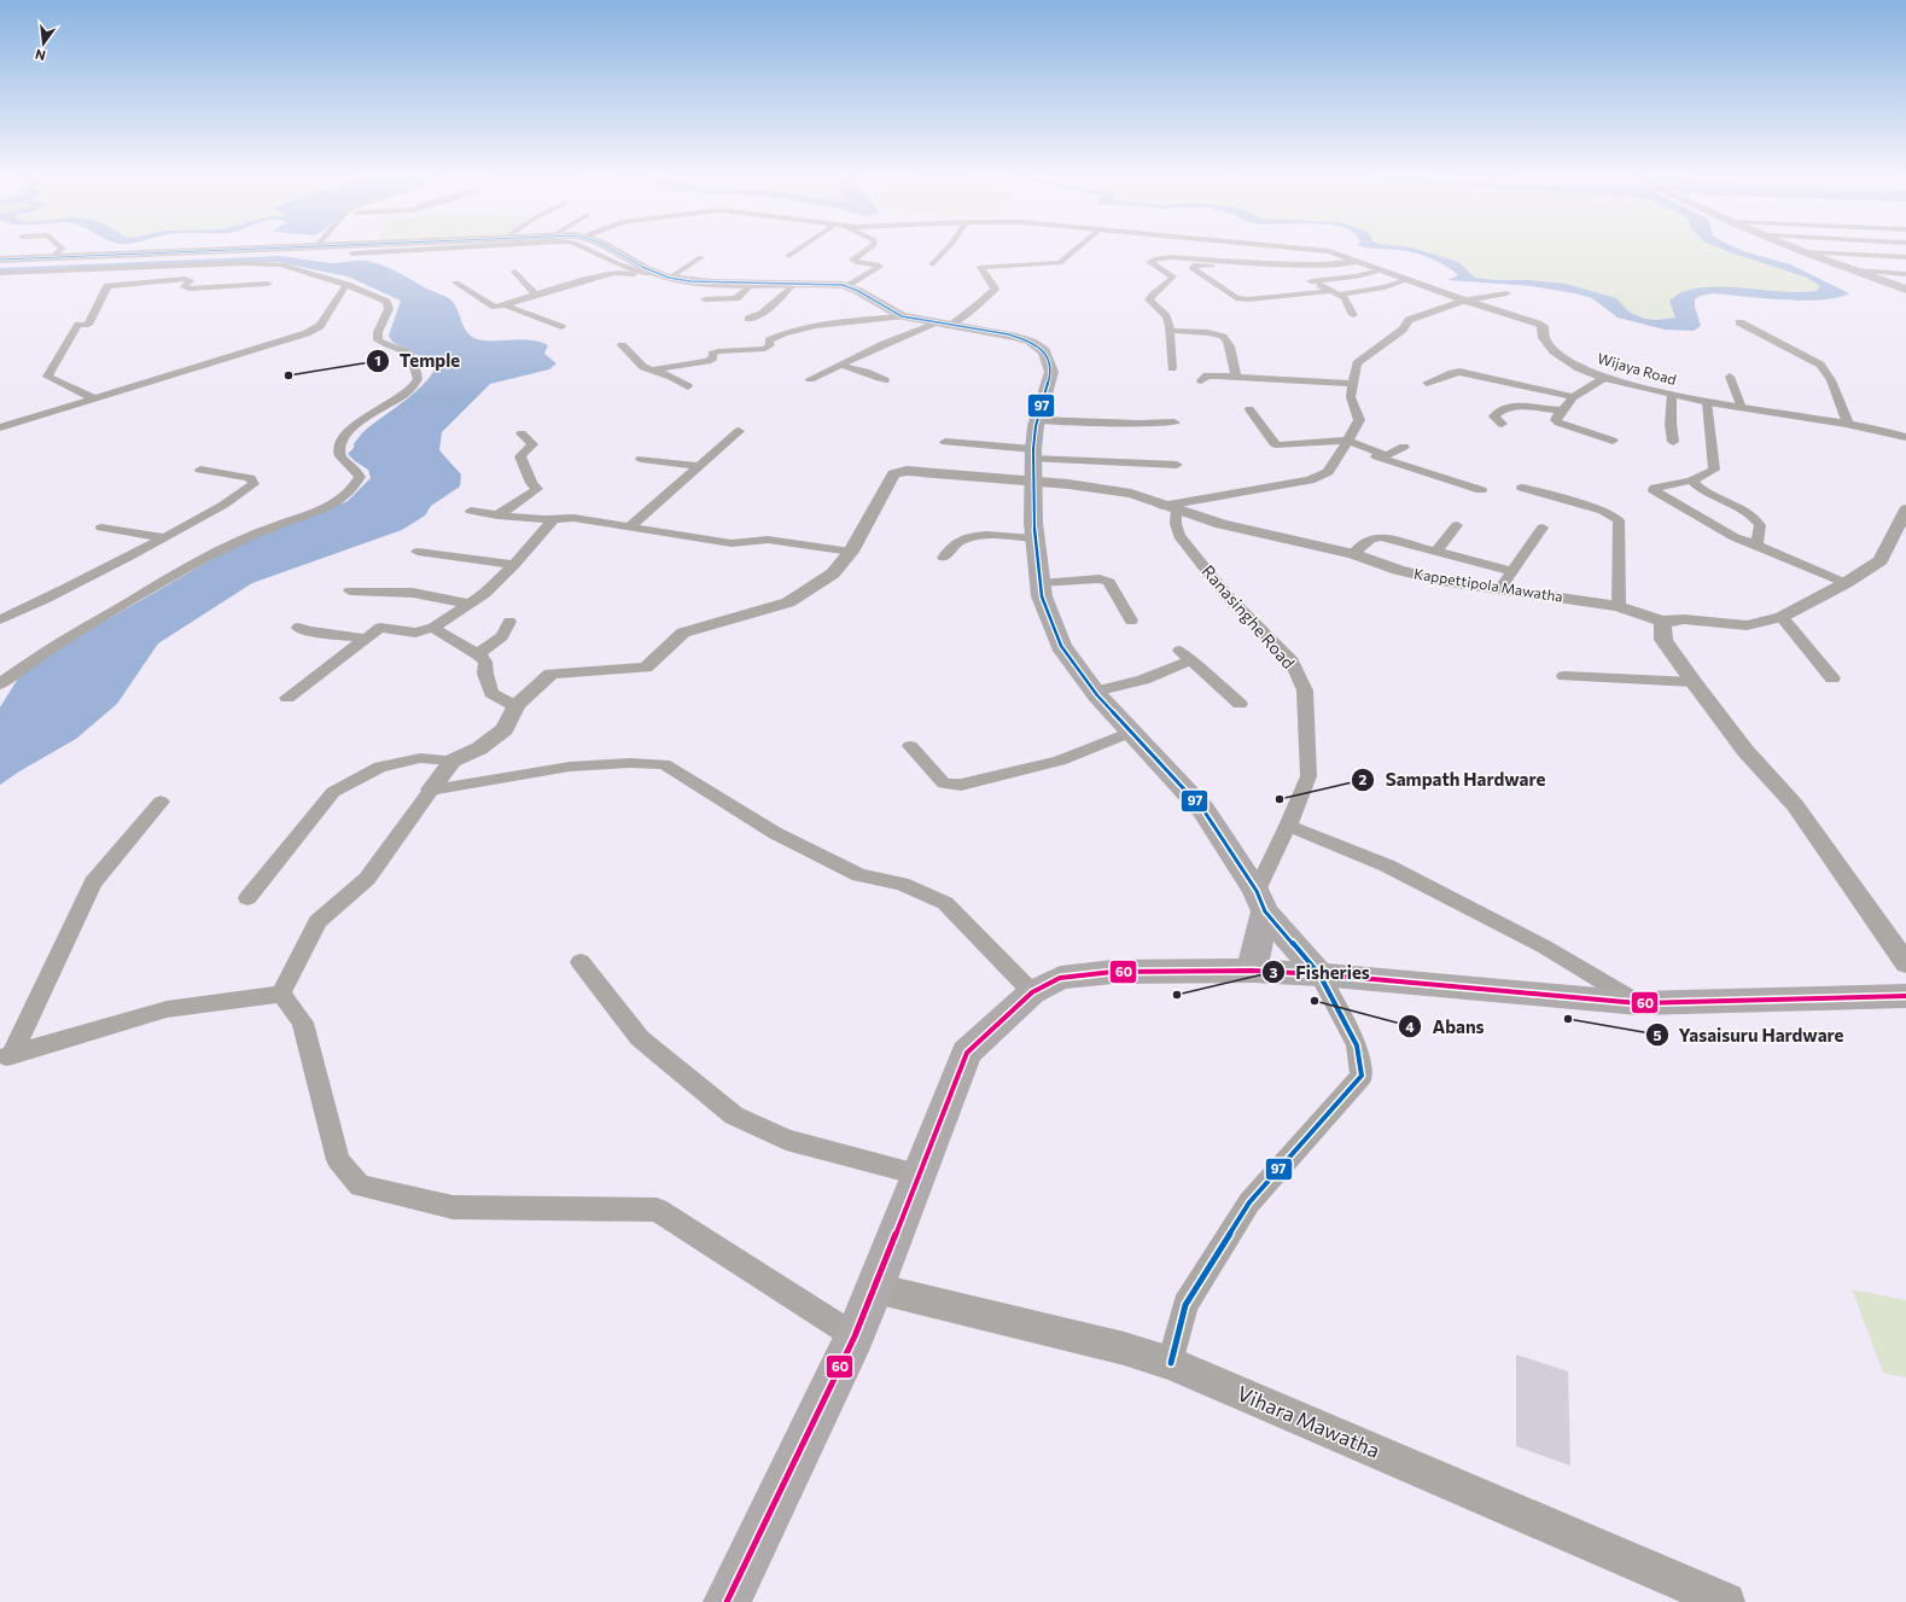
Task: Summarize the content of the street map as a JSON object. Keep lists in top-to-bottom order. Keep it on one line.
{"streets":{"street":["Wijaya Road","Kappettipola Mawatha","Ranasinghe Road","Vihara Mawatha"]},"crossings":[["Kappettipola Mawatha","Ranasinghe Road"]],"places":["Temple","Sampath Hardware","Fisheries","Abans","Yasaisuru Hardware"],"lines":["transit line 97","transit line 60"],"north":"bottom"}
